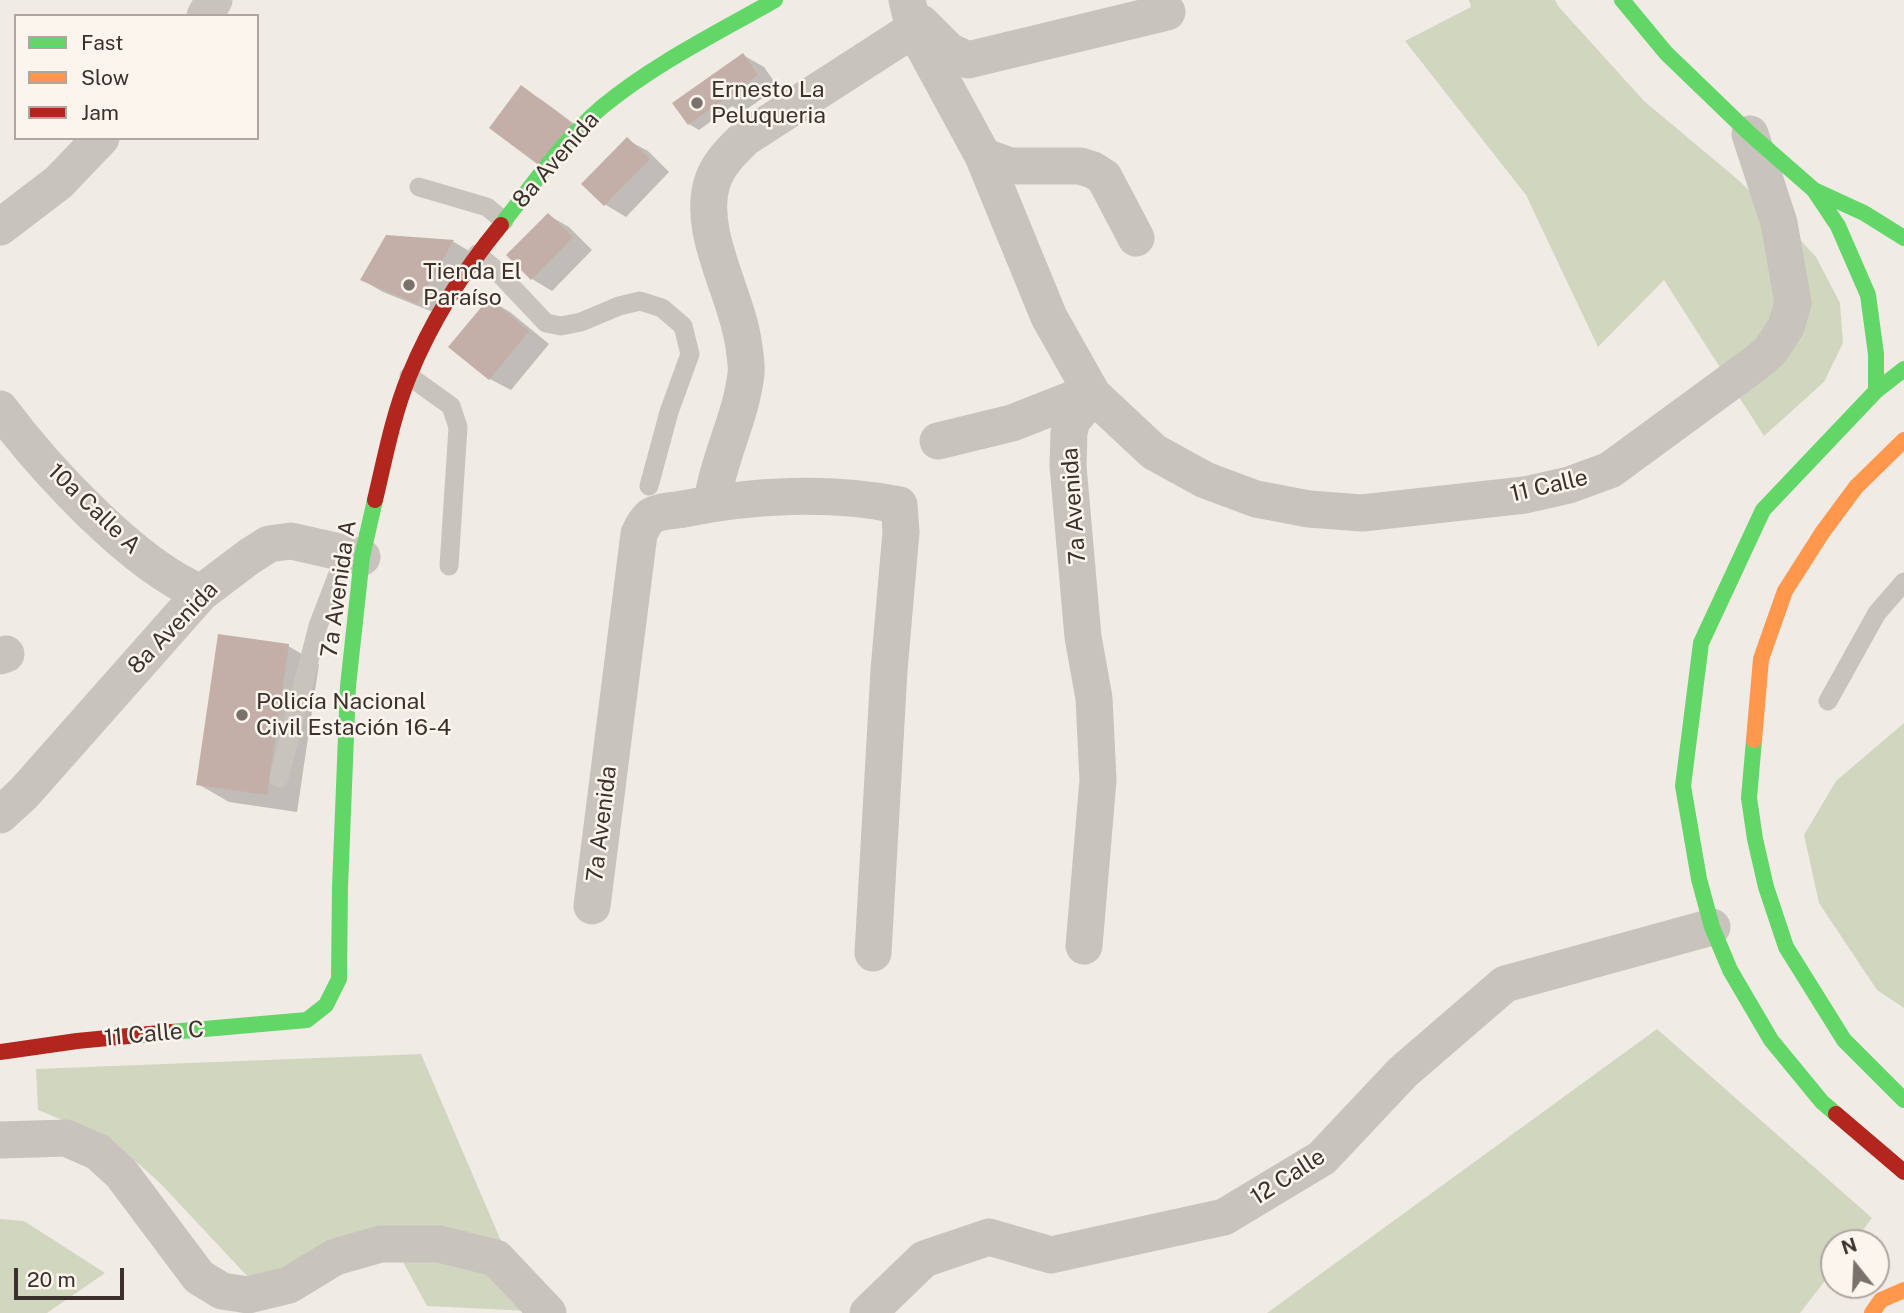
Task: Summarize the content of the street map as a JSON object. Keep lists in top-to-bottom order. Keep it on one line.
{"streets":{"main road":["8a Avenida","7a Avenida A","11 Calle C"],"street":["11 Calle","7a Avenida","10a Calle A","12 Calle"]},"crossings":[["8a Avenida","10a Calle A"],["8a Avenida","7a Avenida A"],["11 Calle","7a Avenida"],["7a Avenida A","11 Calle C"]],"places":["Ernesto La Peluqueria","Tienda El Paraíso","Policía Nacional Civil Estación 16-4"],"legend":["Fast","Slow","Jam"],"scale_bar":"20 m","north":"top"}
